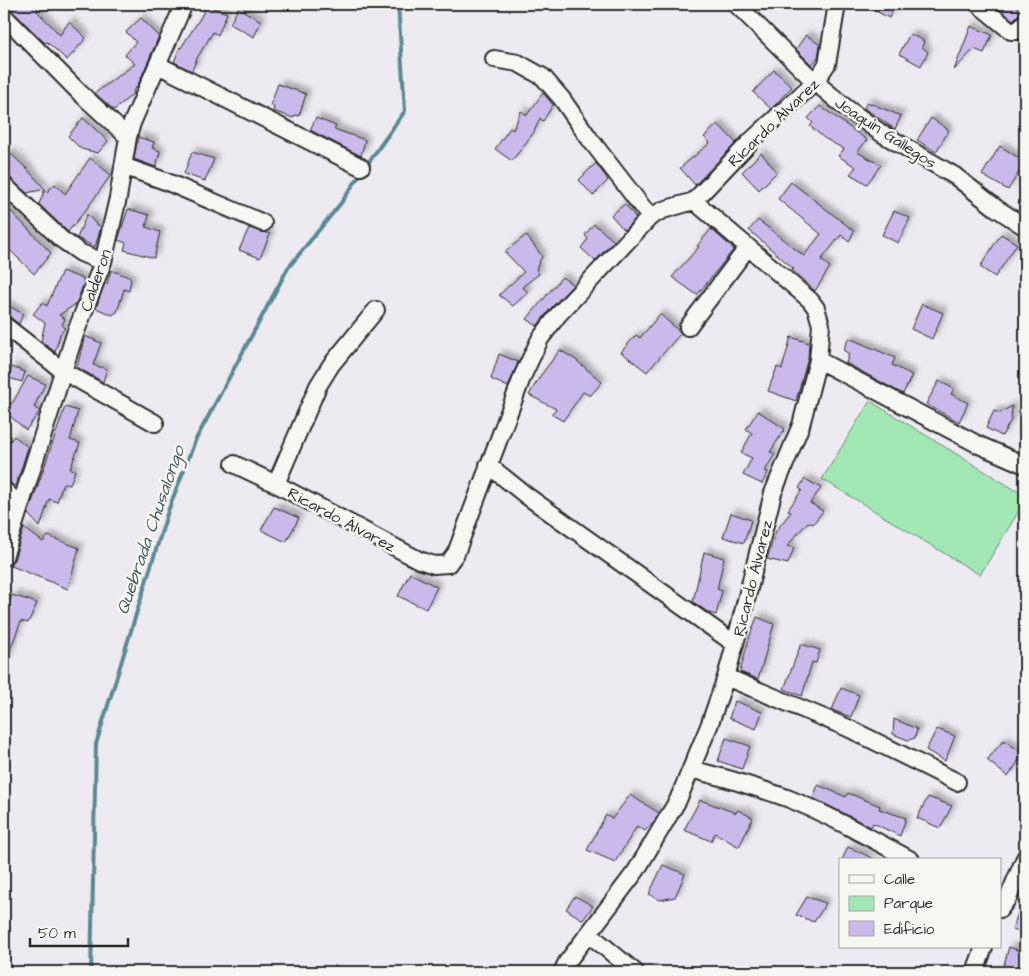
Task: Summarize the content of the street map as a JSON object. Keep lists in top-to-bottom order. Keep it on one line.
{"streets":{"street":["Ricardo Álvarez","Joaquin Gallegos","Calderon"]},"crossings":[["Ricardo Álvarez","Joaquin Gallegos"]],"water":["Quebrada Chusalongo"],"legend":["Calle","Parque","Edificio"],"scale_bar":"50 m"}
